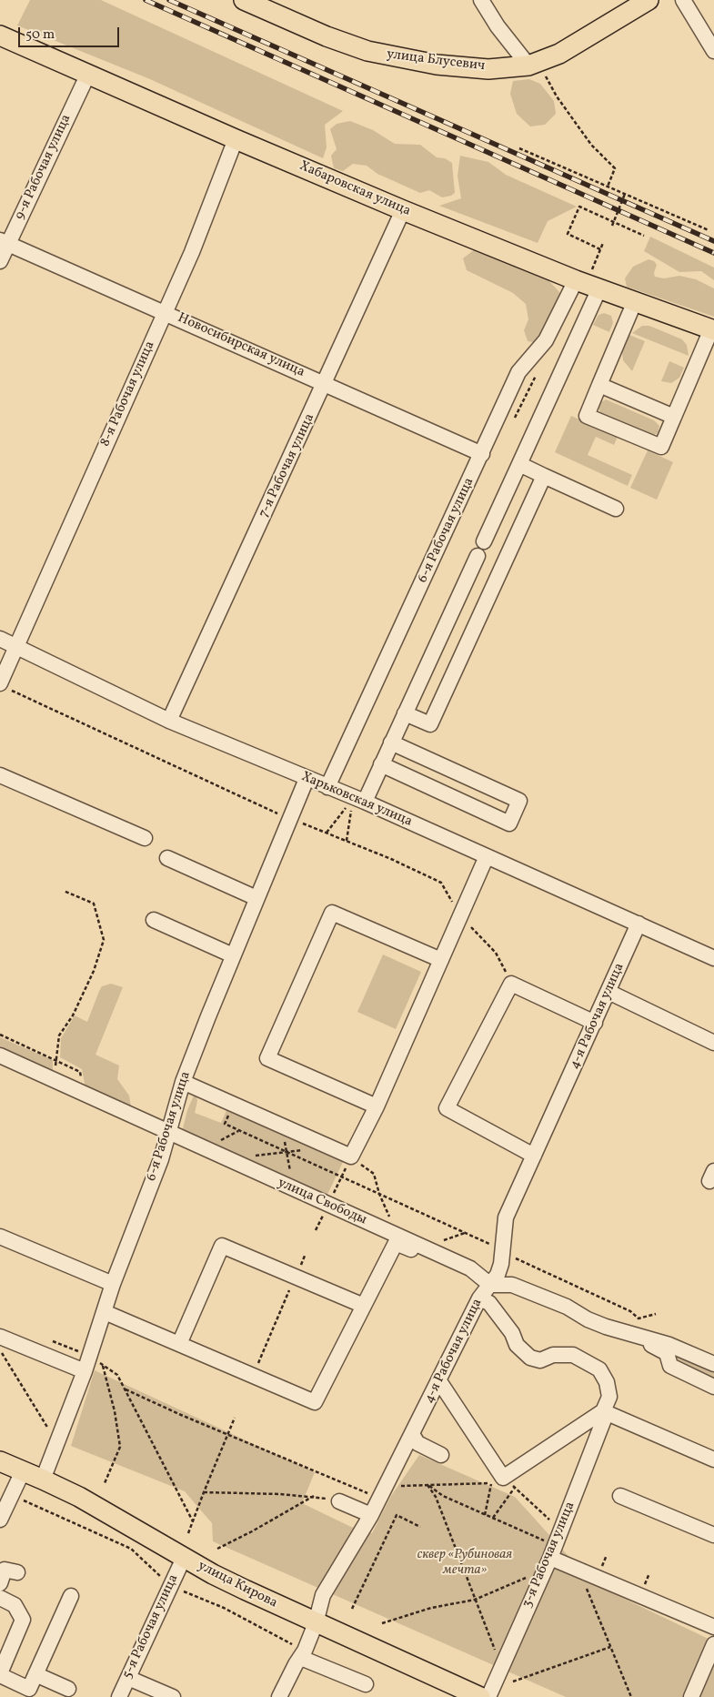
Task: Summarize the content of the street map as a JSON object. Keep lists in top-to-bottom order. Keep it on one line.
{"streets":{"main road":["улица Блусевич","Хабаровская улица","улица Кирова"],"street":["9-я Рабочая улица","Новосибирская улица","8-я Рабочая улица","7-я Рабочая улица","6-я Рабочая улица","Харьковская улица","4-я Рабочая улица","улица Свободы","3-я Рабочая улица","5-я Рабочая улица"]},"crossings":[["9-я Рабочая улица","Хабаровская улица"],["9-я Рабочая улица","Новосибирская улица"],["Хабаровская улица","8-я Рабочая улица"],["Хабаровская улица","7-я Рабочая улица"],["Хабаровская улица","6-я Рабочая улица"],["Новосибирская улица","8-я Рабочая улица"],["Новосибирская улица","7-я Рабочая улица"],["Новосибирская улица","6-я Рабочая улица"],["8-я Рабочая улица","Харьковская улица"],["7-я Рабочая улица","Харьковская улица"],["6-я Рабочая улица","Харьковская улица"],["6-я Рабочая улица","улица Свободы"],["6-я Рабочая улица","улица Кирова"],["Харьковская улица","4-я Рабочая улица"],["4-я Рабочая улица","улица Свободы"],["4-я Рабочая улица","3-я Рабочая улица"],["4-я Рабочая улица","улица Кирова"],["улица Свободы","3-я Рабочая улица"],["улица Кирова","5-я Рабочая улица"]],"parks":["сквер «Рубиновая мечта»"],"scale_bar":"50 m"}
